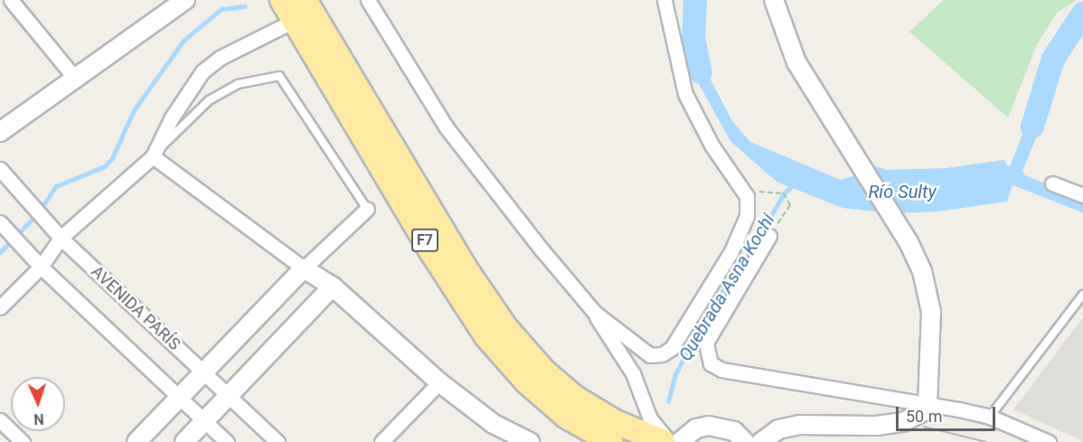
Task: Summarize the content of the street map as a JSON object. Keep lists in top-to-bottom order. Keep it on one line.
{"streets":{"highway":["F7"],"street":["AVENIDA PARÍS"]},"water":["Río Sulty","Quebrada Asna Kochi"],"scale_bar":"50 m","north":"bottom"}
